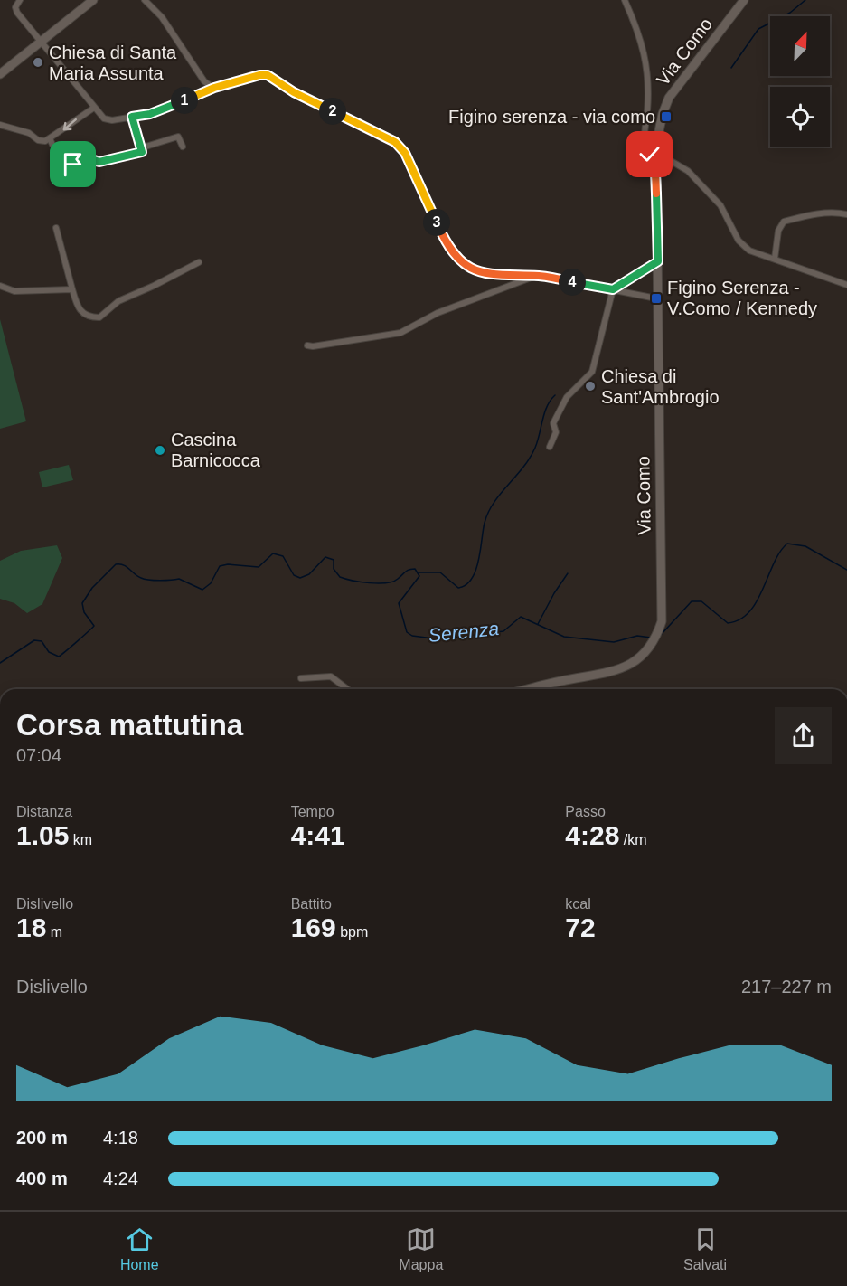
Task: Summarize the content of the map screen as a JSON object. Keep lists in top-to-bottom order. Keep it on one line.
{"streets":{"street":["Via Como"]},"water":["Serenza"],"places":{"other":["Chiesa di Santa Maria Assunta","Chiesa di Sant'Ambrogio","Cascina Barnicocca"],"transit":["Figino serenza - via como","Figino Serenza - V.Como / Kennedy"]},"north":"top right","page":{"pins":["1","2","3","4"],"heading":["Corsa mattutina","07:04"],"stats":[["Distanza","1.05 km"],["Tempo","4:41"],["Passo","4:28 /km"],["Dislivello","18 m"],["Battito","169 bpm"],["kcal","72"]],"chart":["Dislivello","217–227 m"],"list":[{"name":"200 m","note":"4:18"},{"name":"400 m","note":"4:24"}],"tabs":["Home","Mappa","Salvati"]}}
